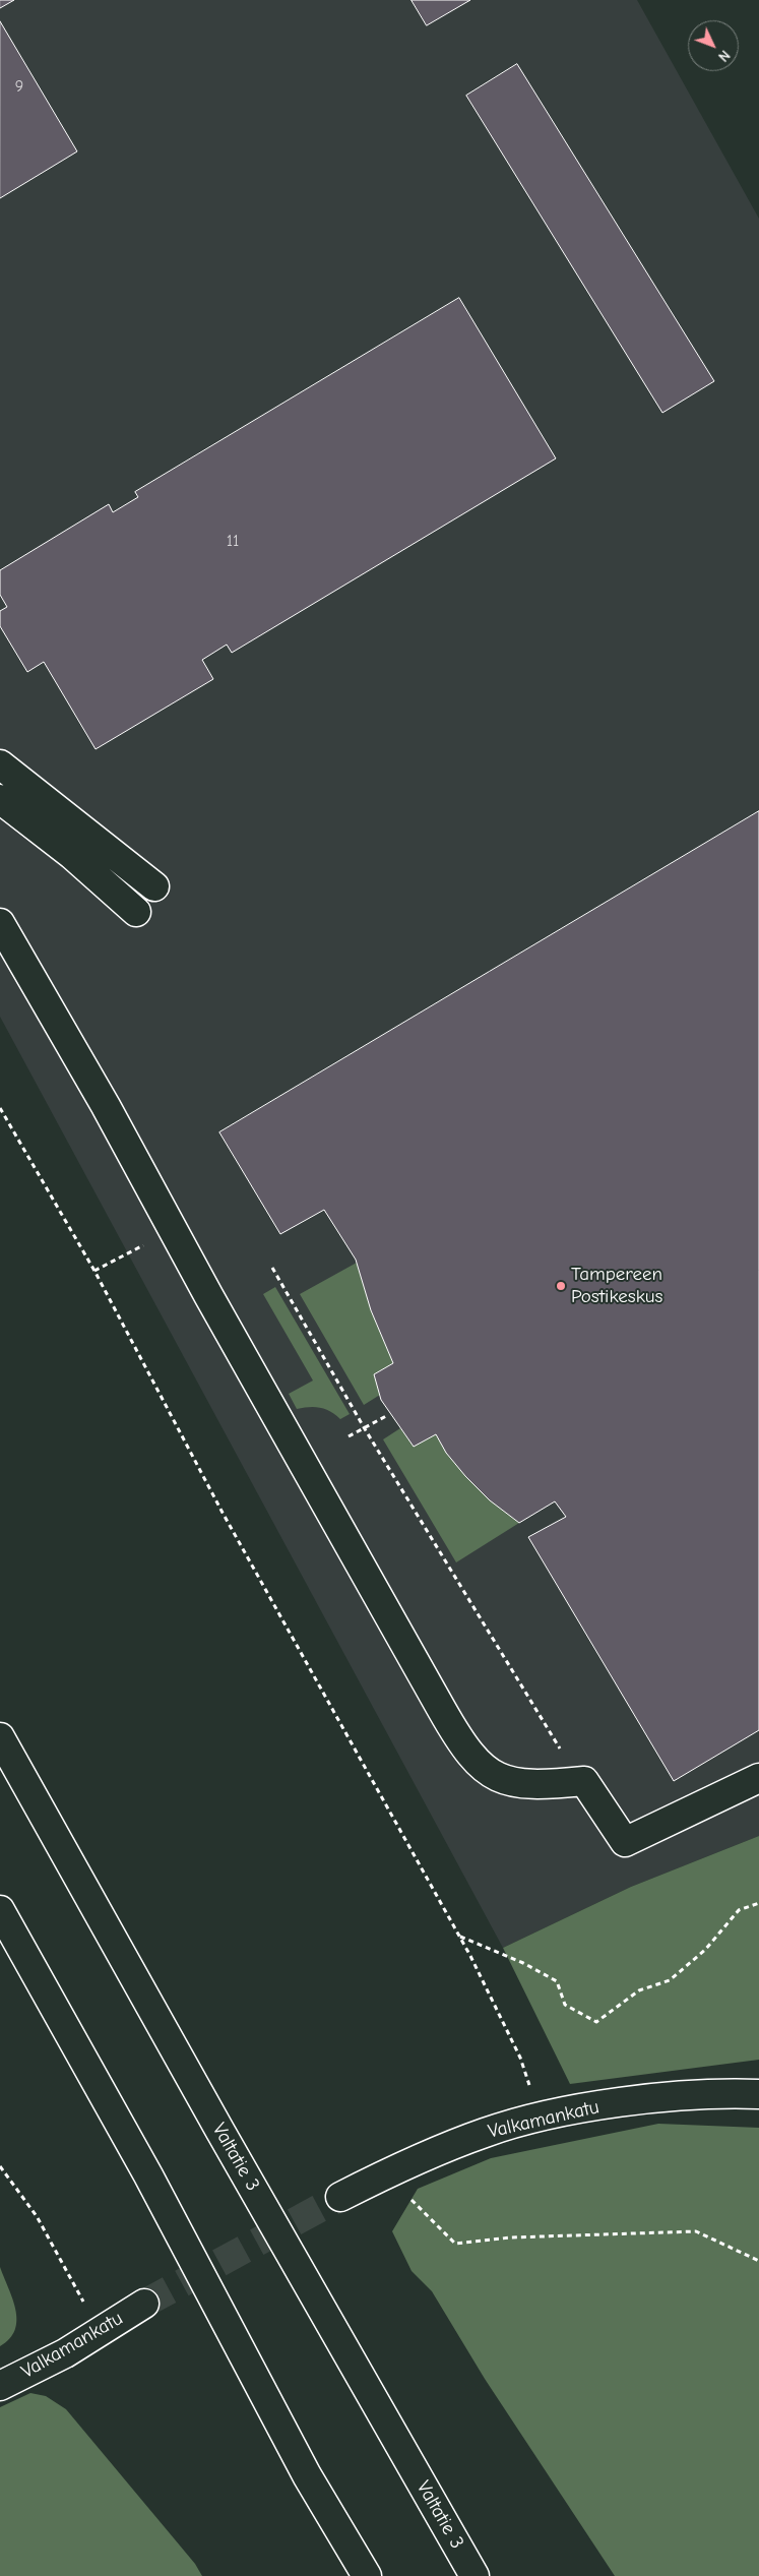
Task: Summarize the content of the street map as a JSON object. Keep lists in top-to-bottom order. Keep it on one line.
{"streets":{"main road":["Valkamankatu","Valtatie 3"]},"places":["Tampereen Postikeskus"],"house_numbers":["9","11"],"north":"bottom right"}
